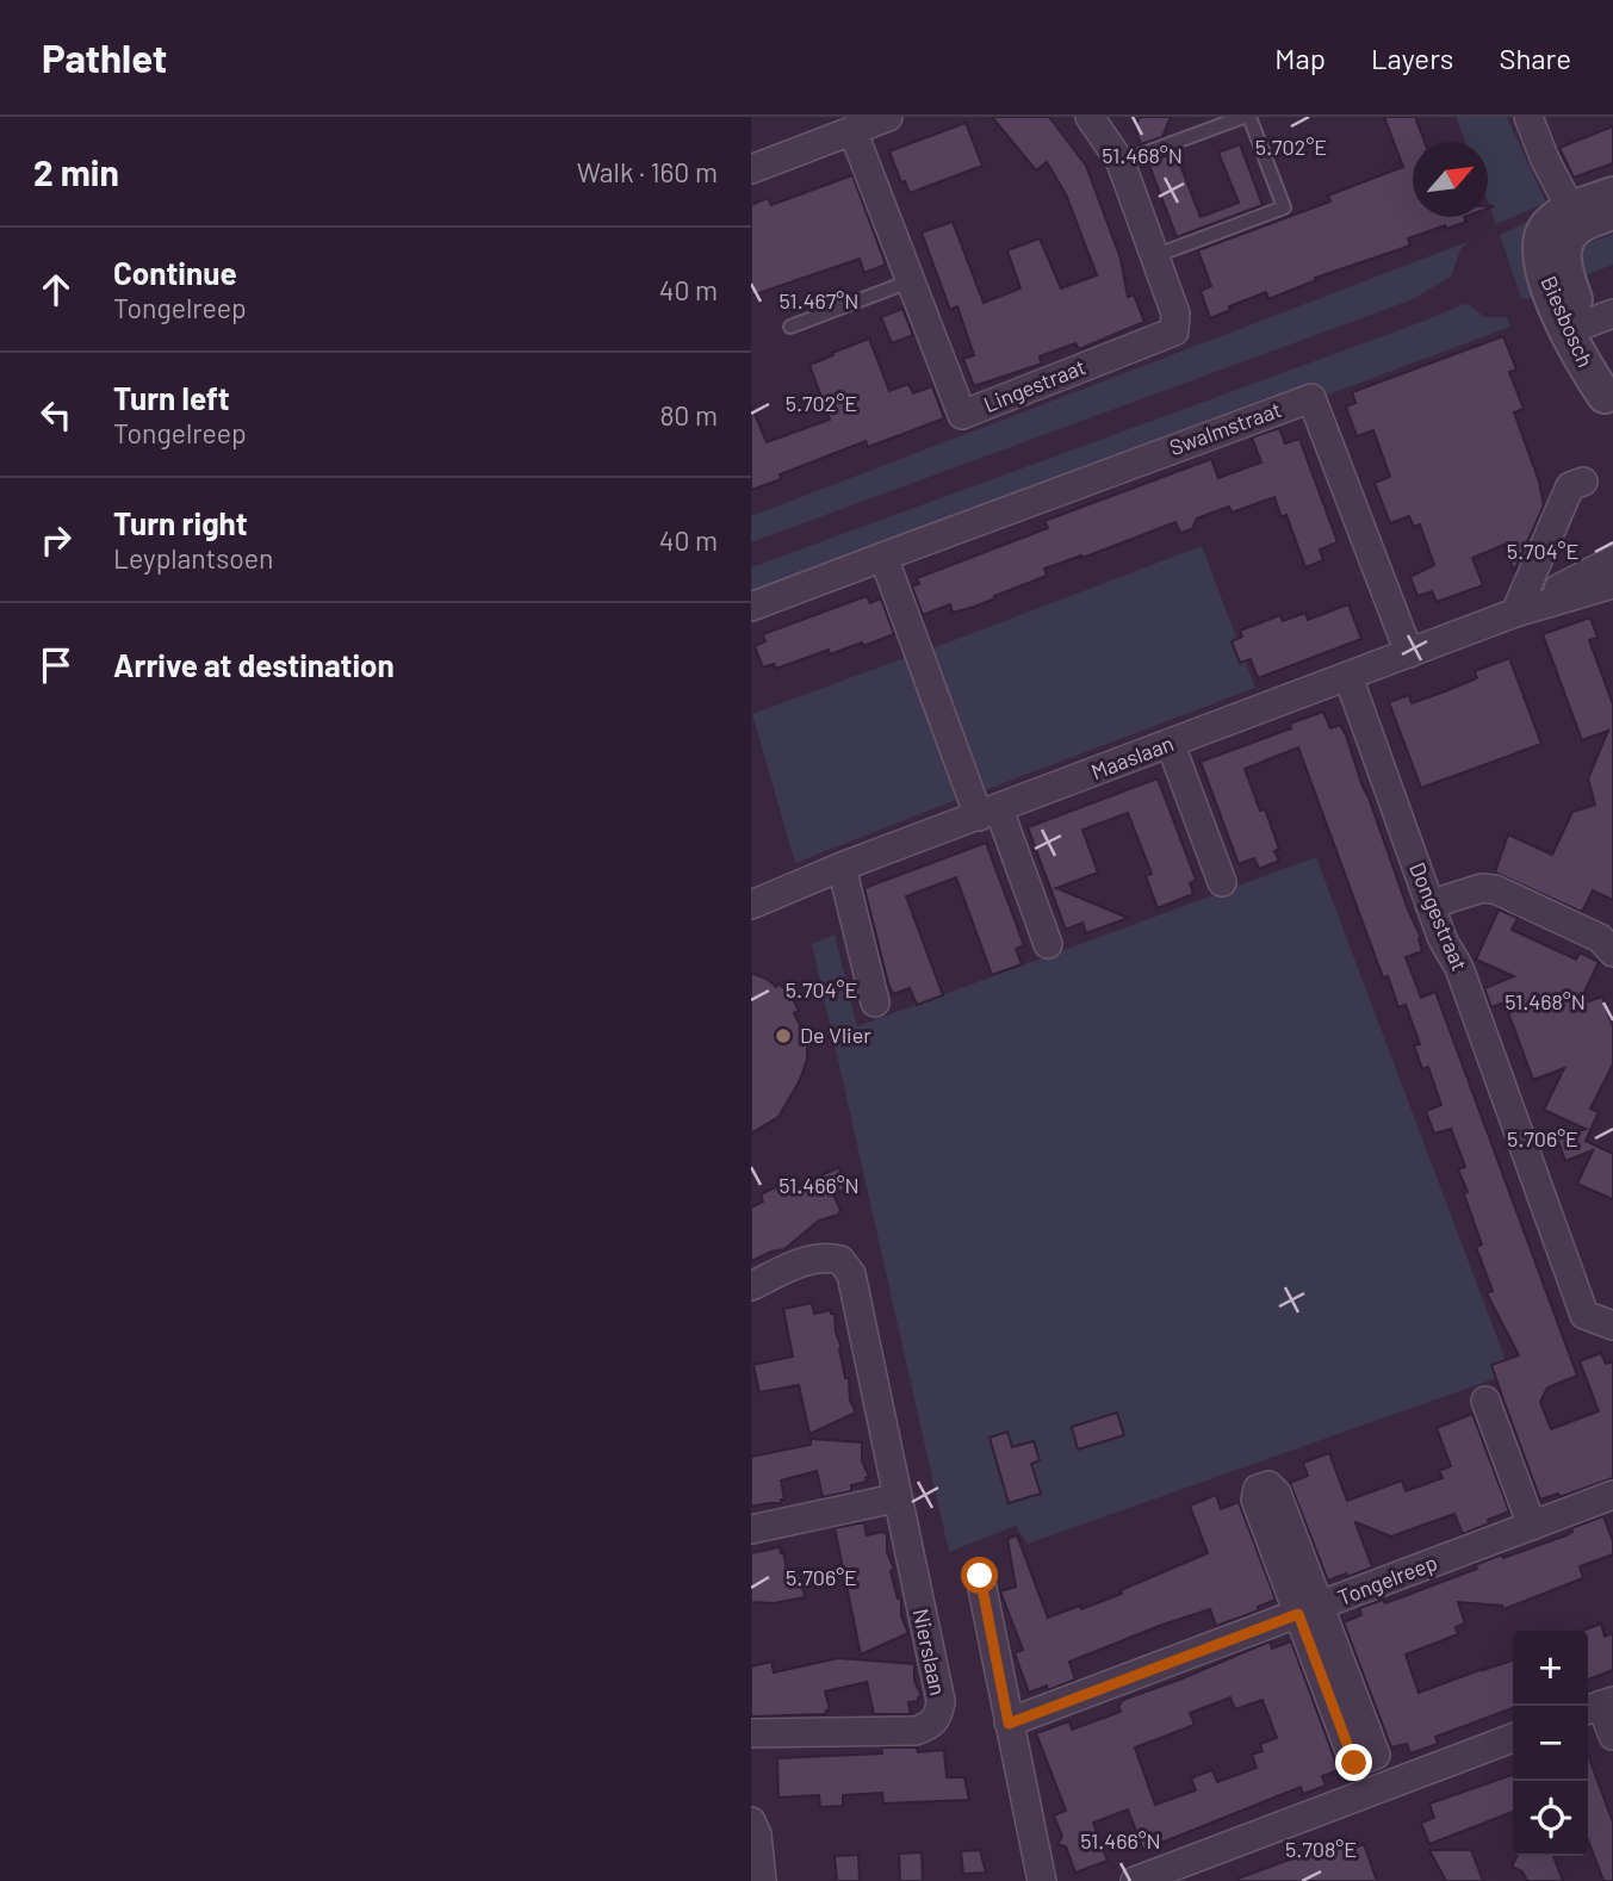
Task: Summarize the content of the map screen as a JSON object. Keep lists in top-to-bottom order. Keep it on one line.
{"streets":{"street":["Biesbosch","Lingestraat","Swalmstraat","Maaslaan","Dongestraat","Tongelreep","Nierslaan"]},"crossings":[["Swalmstraat","Maaslaan"],["Maaslaan","Dongestraat"]],"places":["De Vlier"],"north":"top right","page":{"header":"Pathlet","nav":["Map","Layers","Share"],"heading":["2 min","Walk · 160 m"],"list":[["Continue","Tongelreep","40 m"],["Turn left","Tongelreep","80 m"],["Turn right","Leyplantsoen","40 m"],"Arrive at destination"],"map_buttons":["+","−"]},"coordinates":["5.702°E","51.468°N","51.467°N","5.704°E","5.706°E","51.466°N","5.708°E"]}
